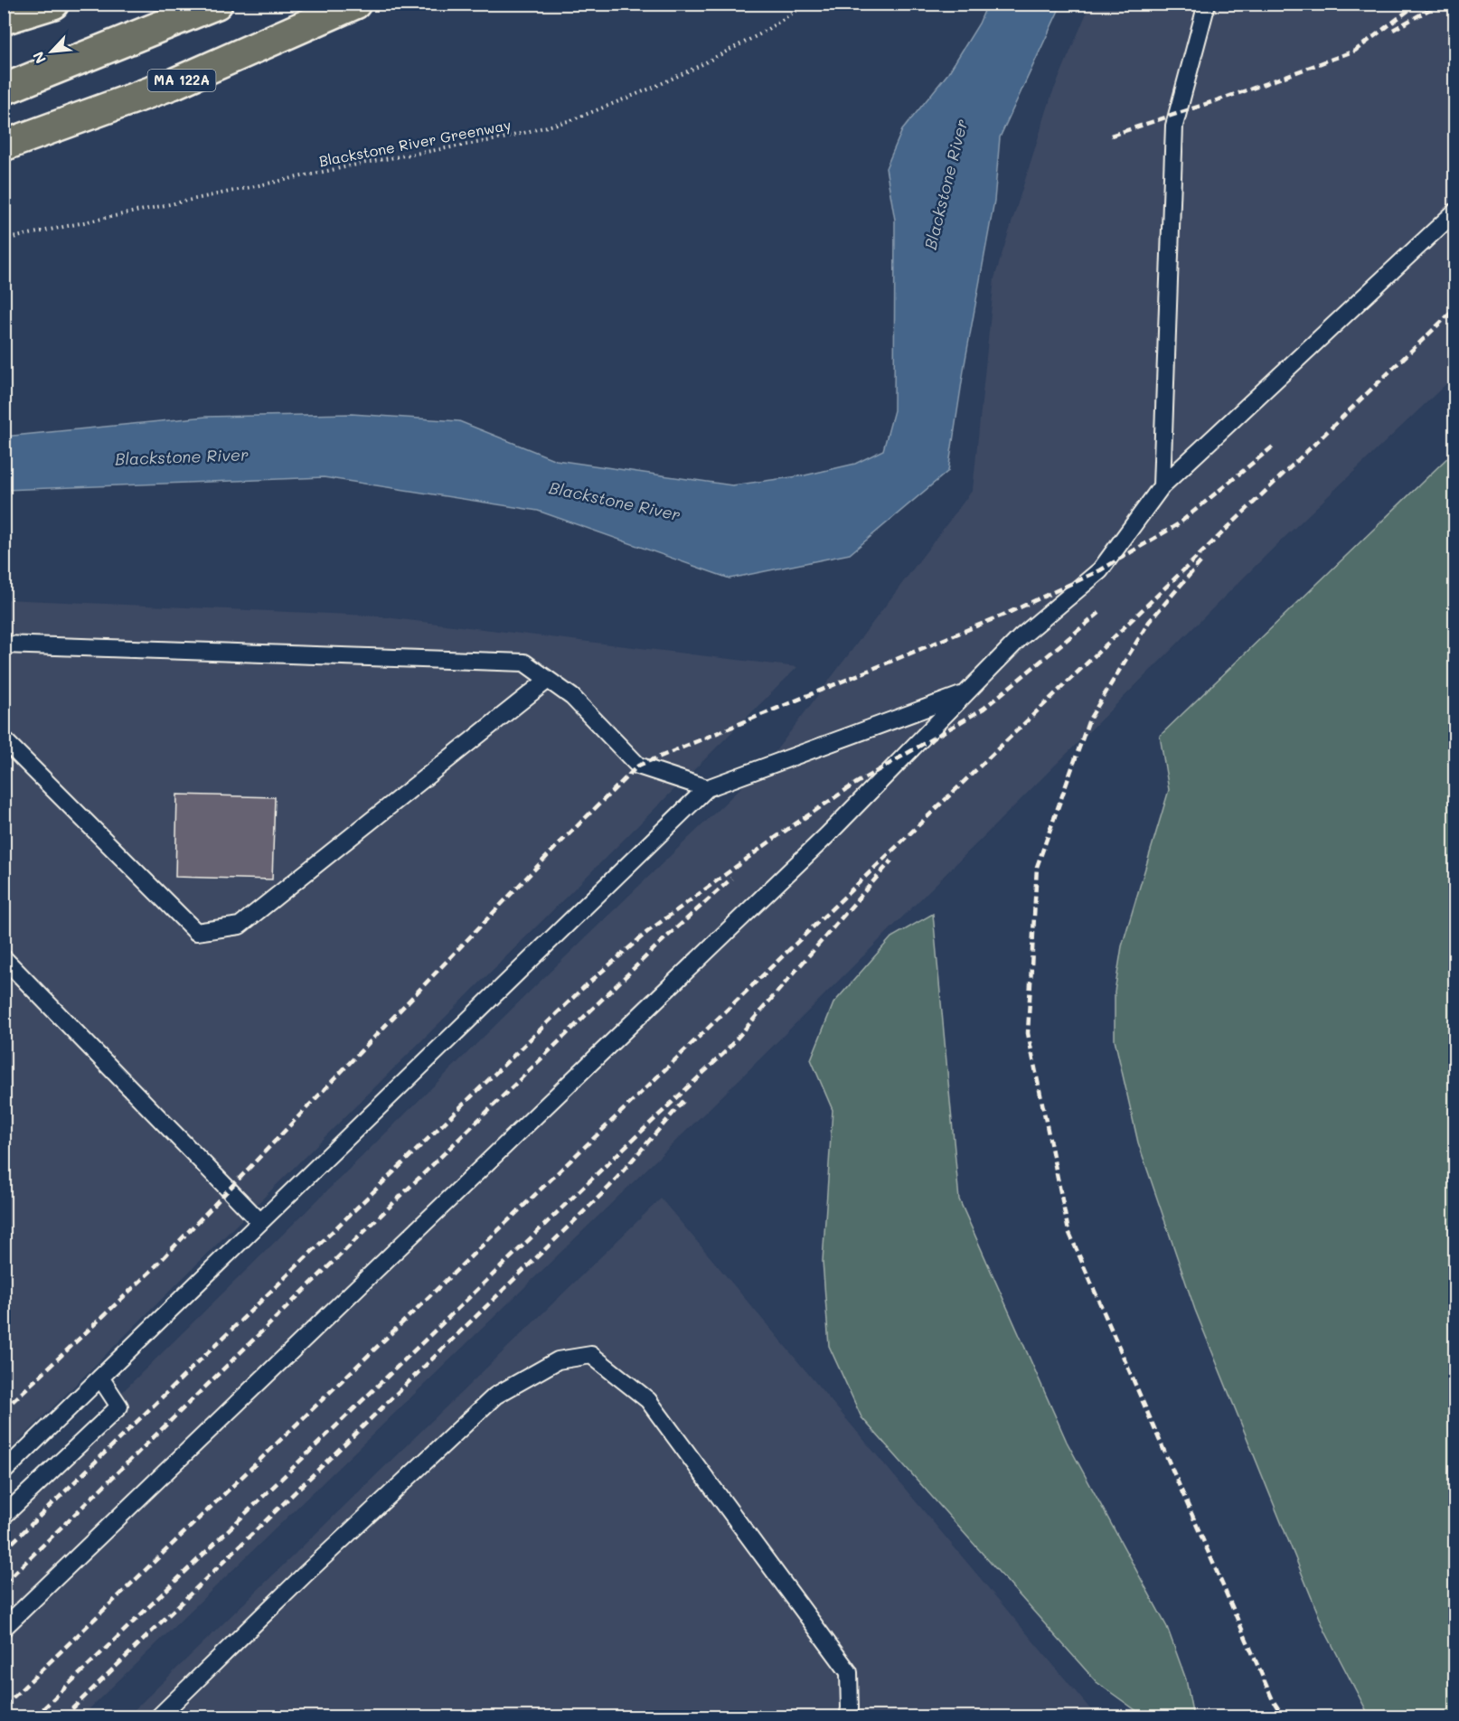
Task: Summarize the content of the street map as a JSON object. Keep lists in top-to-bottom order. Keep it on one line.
{"streets":{"highway":["MA 122A"],"path":["Blackstone River Greenway"]},"water":["Blackstone River"],"north":"bottom left"}
